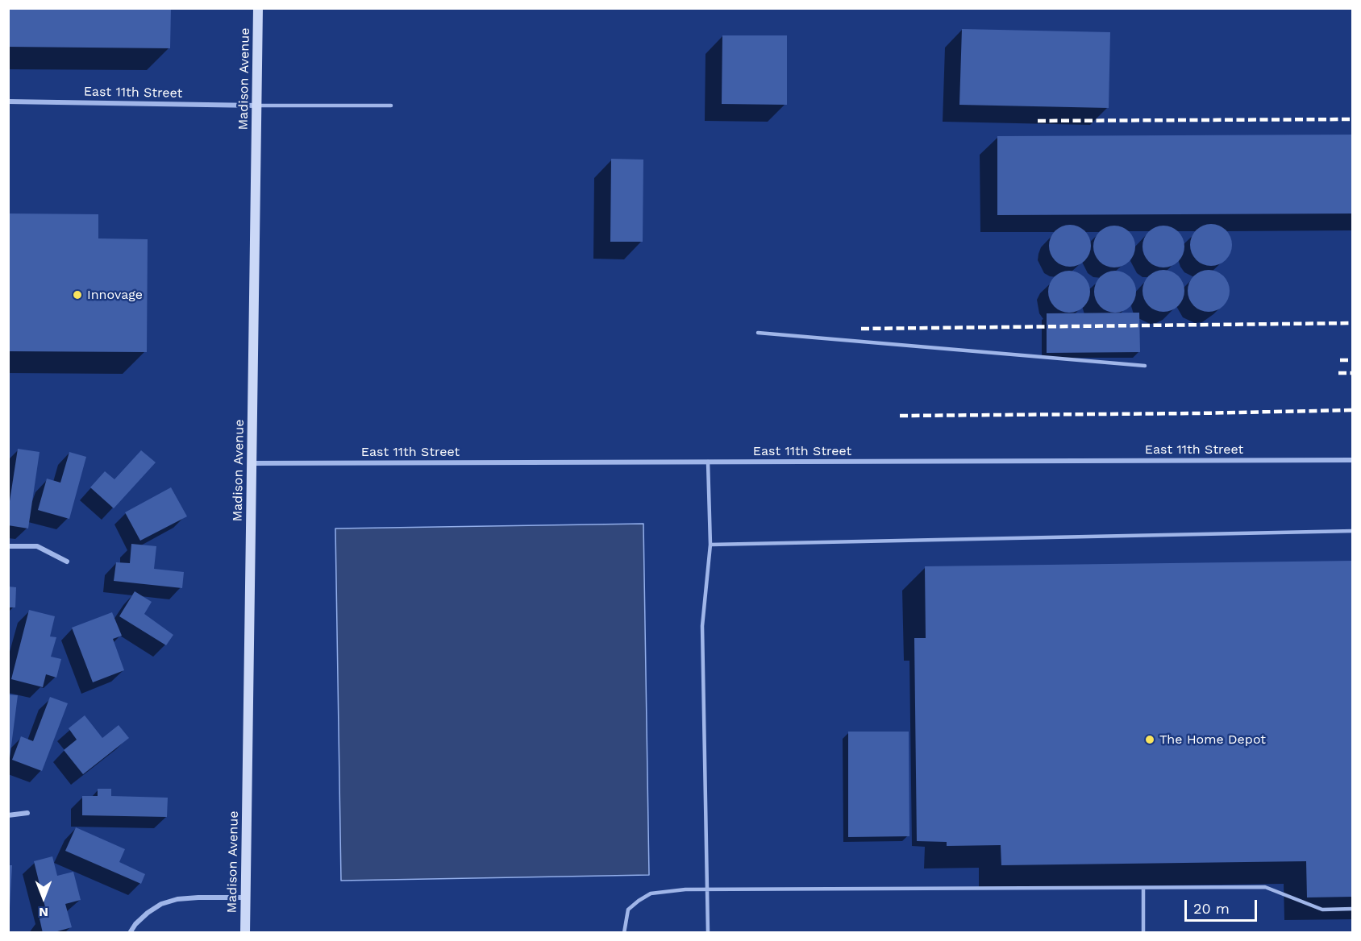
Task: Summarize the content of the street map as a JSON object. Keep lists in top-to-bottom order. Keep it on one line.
{"streets":{"main road":["Madison Avenue"],"street":["East 11th Street"]},"crossings":[["Madison Avenue","East 11th Street"]],"places":["Innovage","The Home Depot"],"scale_bar":"20 m","north":"bottom"}
